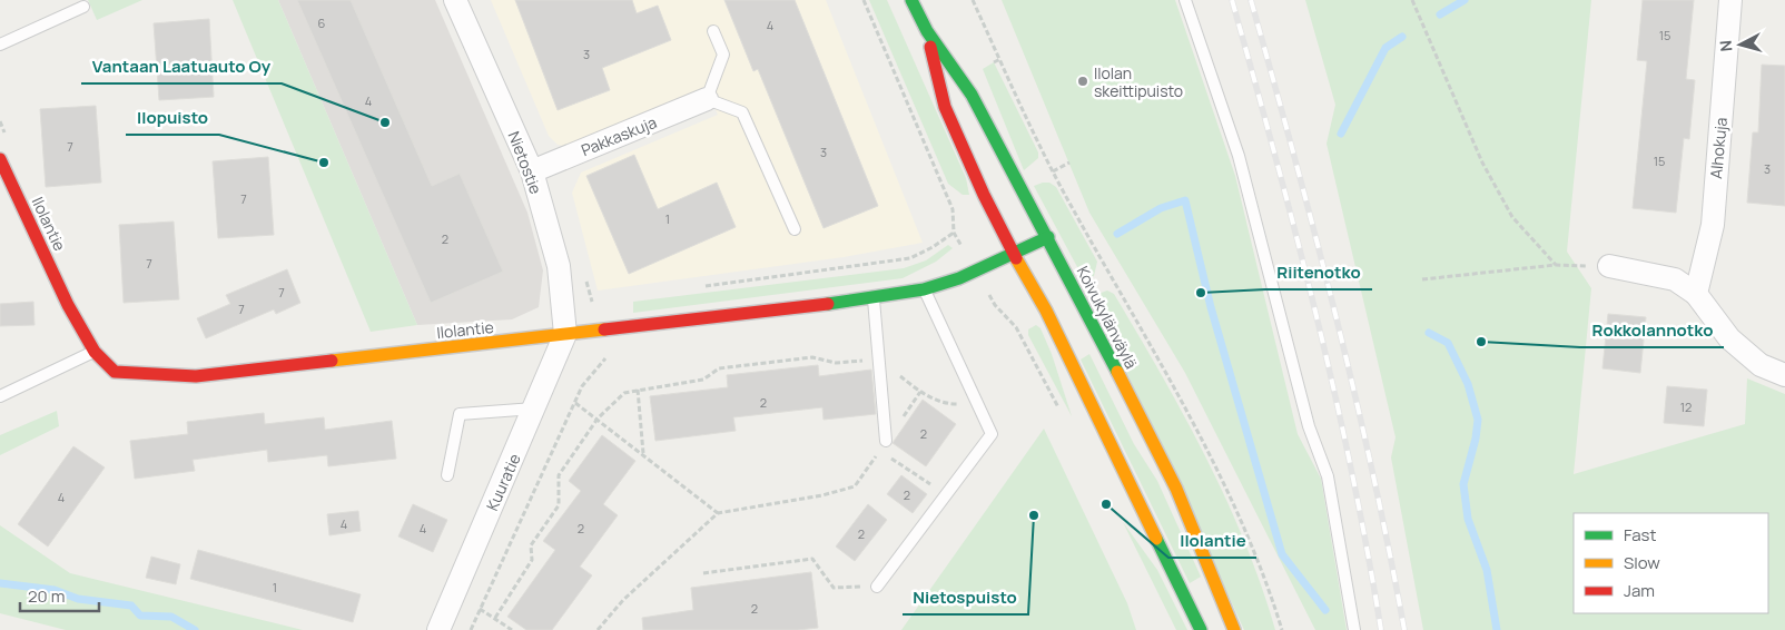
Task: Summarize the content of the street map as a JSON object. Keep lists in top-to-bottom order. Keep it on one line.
{"streets":{"main road":["Ilolantie","Koivukylänväylä"],"street":["Pakkaskuja","Alhokuja","Nietostie","Kuuratie"]},"crossings":[["Pakkaskuja","Nietostie"],["Nietostie","Ilolantie"],["Nietostie","Kuuratie"],["Ilolantie","Koivukylänväylä"],["Ilolantie","Kuuratie"]],"places":["Ilolan skeittipuisto","Vantaan Laatuauto Oy","Ilopuisto","Riitenotko","Rokkolannotko","Ilolantie","Nietospuisto"],"house_numbers":["6","4","15","3","4","7","3","15","3","7","1","2","7","7","7","2","12","2","2","4","4","4","2","2","1","2"],"legend":["Fast","Slow","Jam"],"scale_bar":"20 m","north":"left"}
